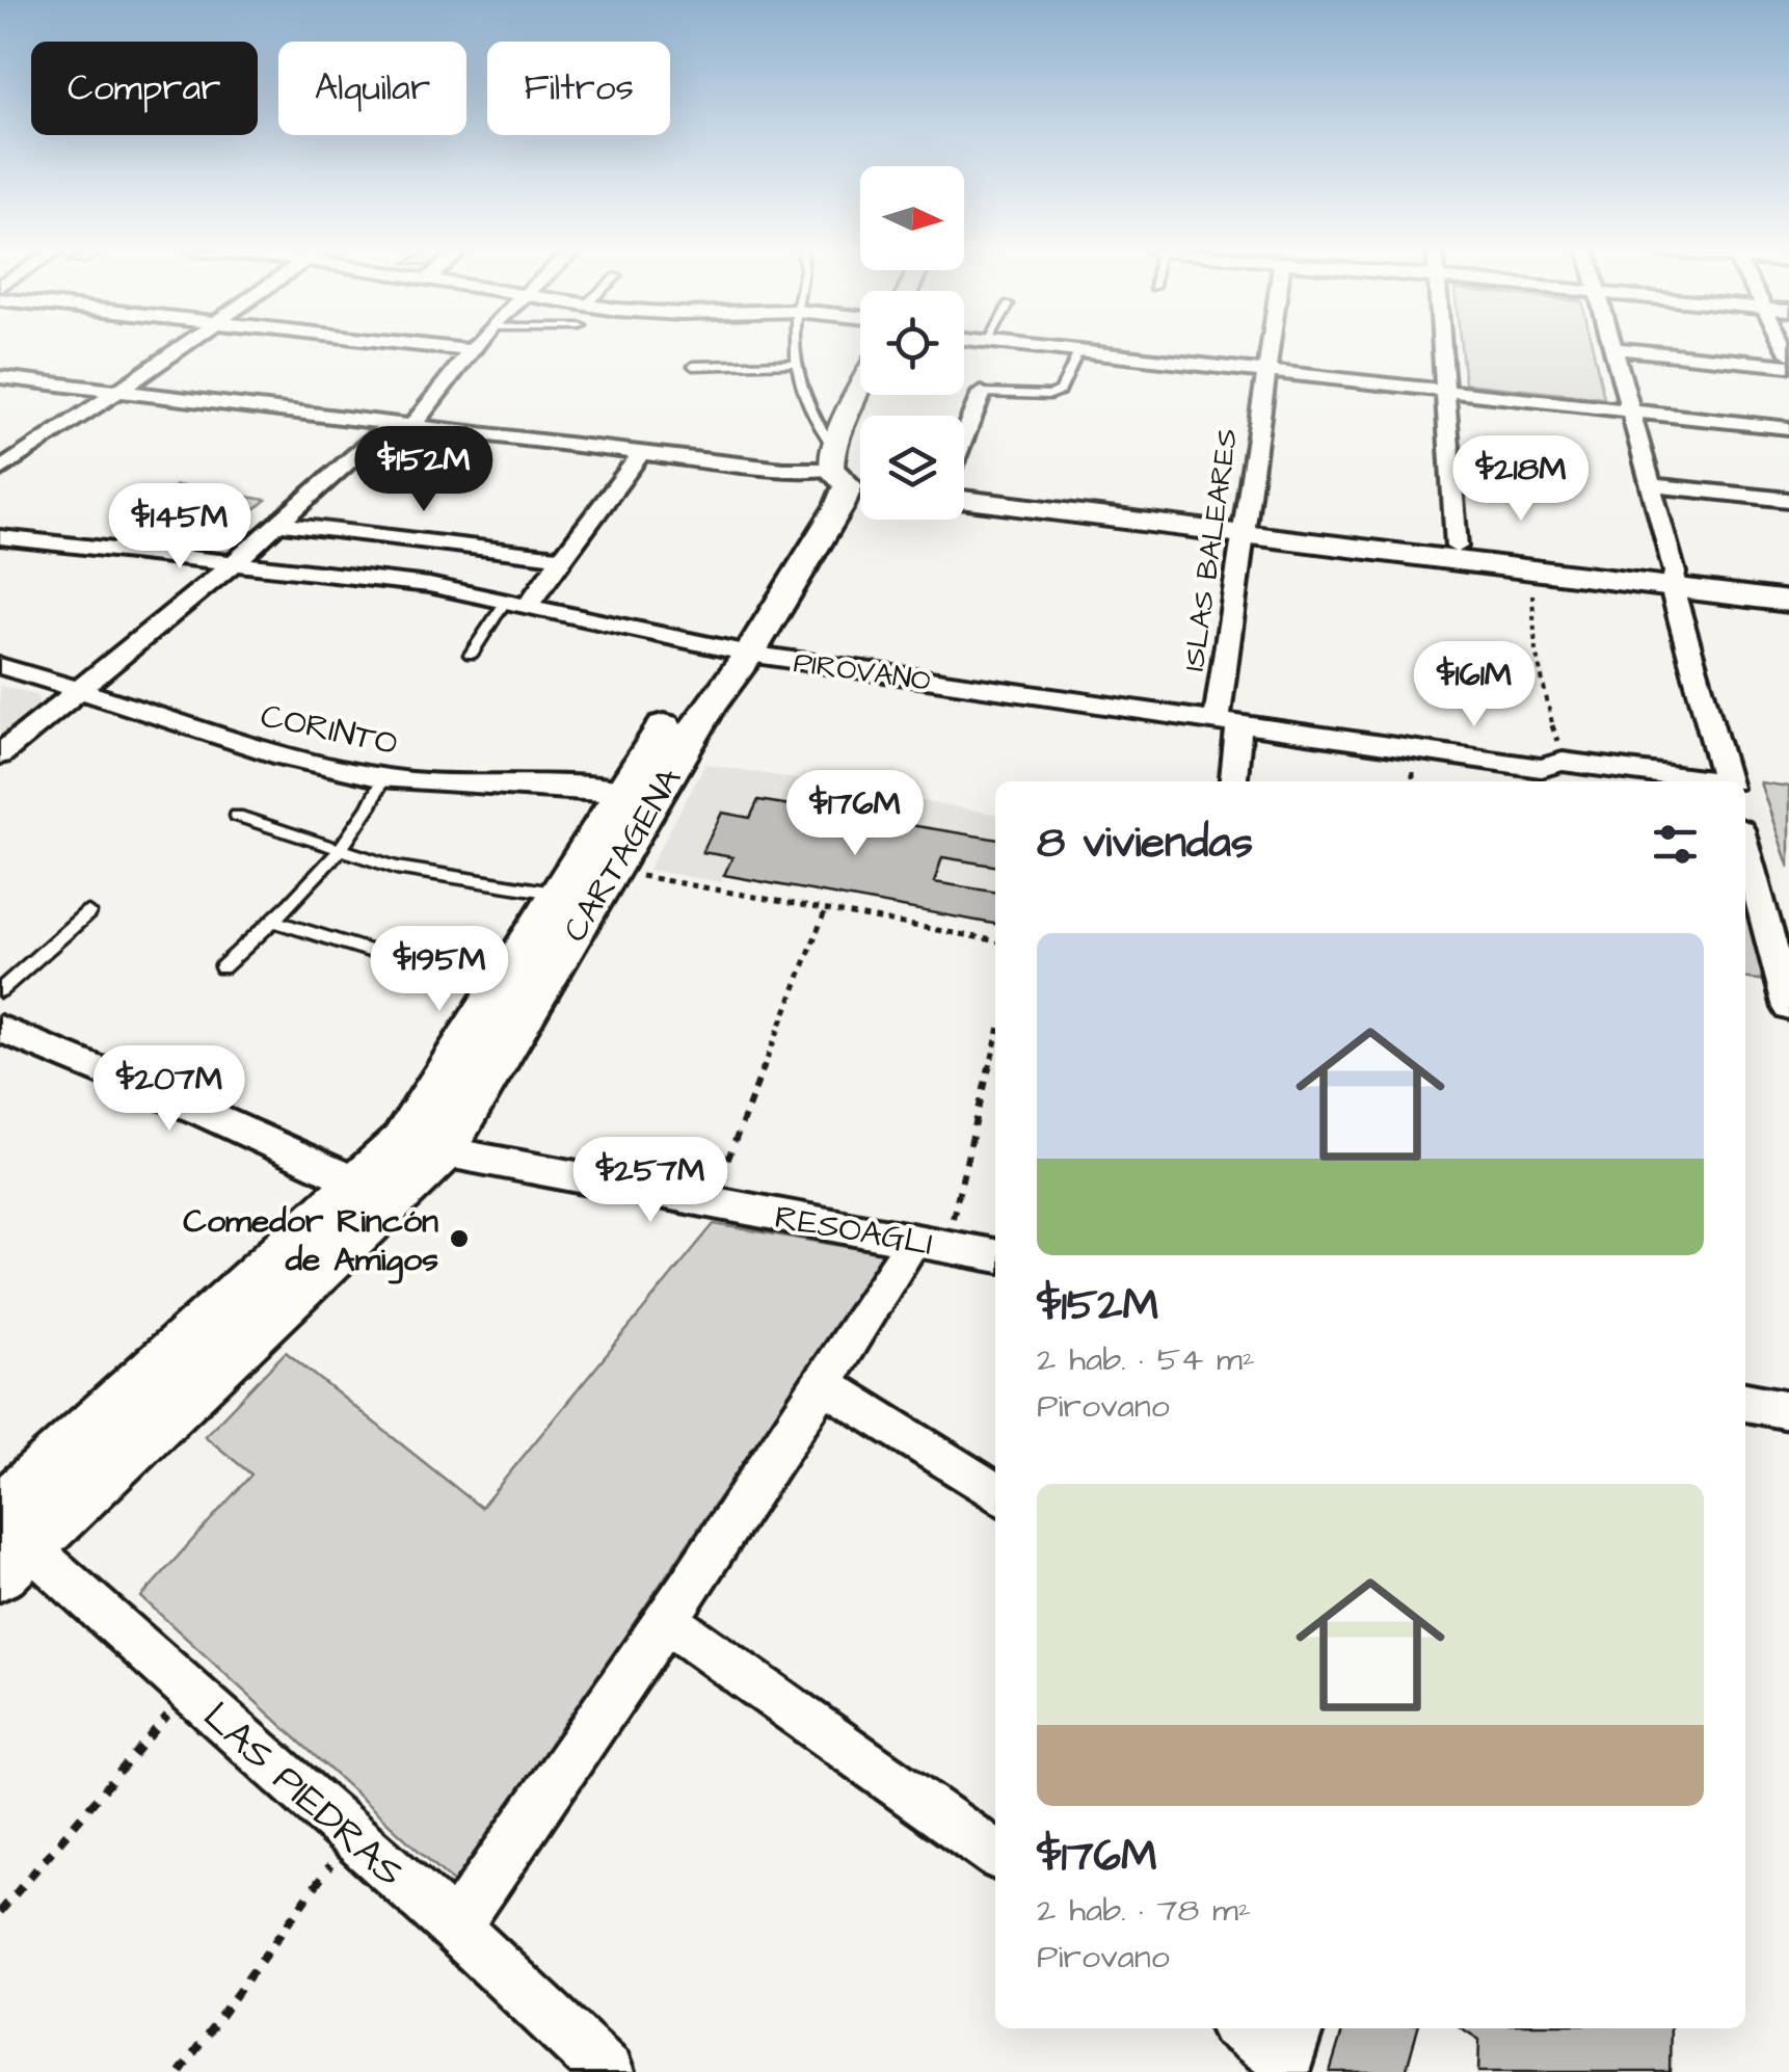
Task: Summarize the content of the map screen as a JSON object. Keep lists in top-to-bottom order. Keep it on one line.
{"streets":{"main road":["CARTAGENA"],"street":["ISLAS BALEARES","PIROVANO","CORINTO","RESOAGLI","LAS PIEDRAS"]},"crossings":[["ISLAS BALEARES","PIROVANO"],["PIROVANO","CARTAGENA"],["CORINTO","CARTAGENA"],["CARTAGENA","RESOAGLI"],["CARTAGENA","LAS PIEDRAS"]],"places":["Comedor Rincón de Amigos"],"north":"right","page":{"chip":["Comprar","Alquilar","Filtros"],"price":["$152M","$218M","$145M","$161M","$176M","$195M","$207M","$257M"],"heading":"8 viviendas","list":[{"name":"$152M","note":"2 hab. · 54 m² · Pirovano"},{"name":"$176M","note":"2 hab. · 78 m² · Pirovano"}]}}
